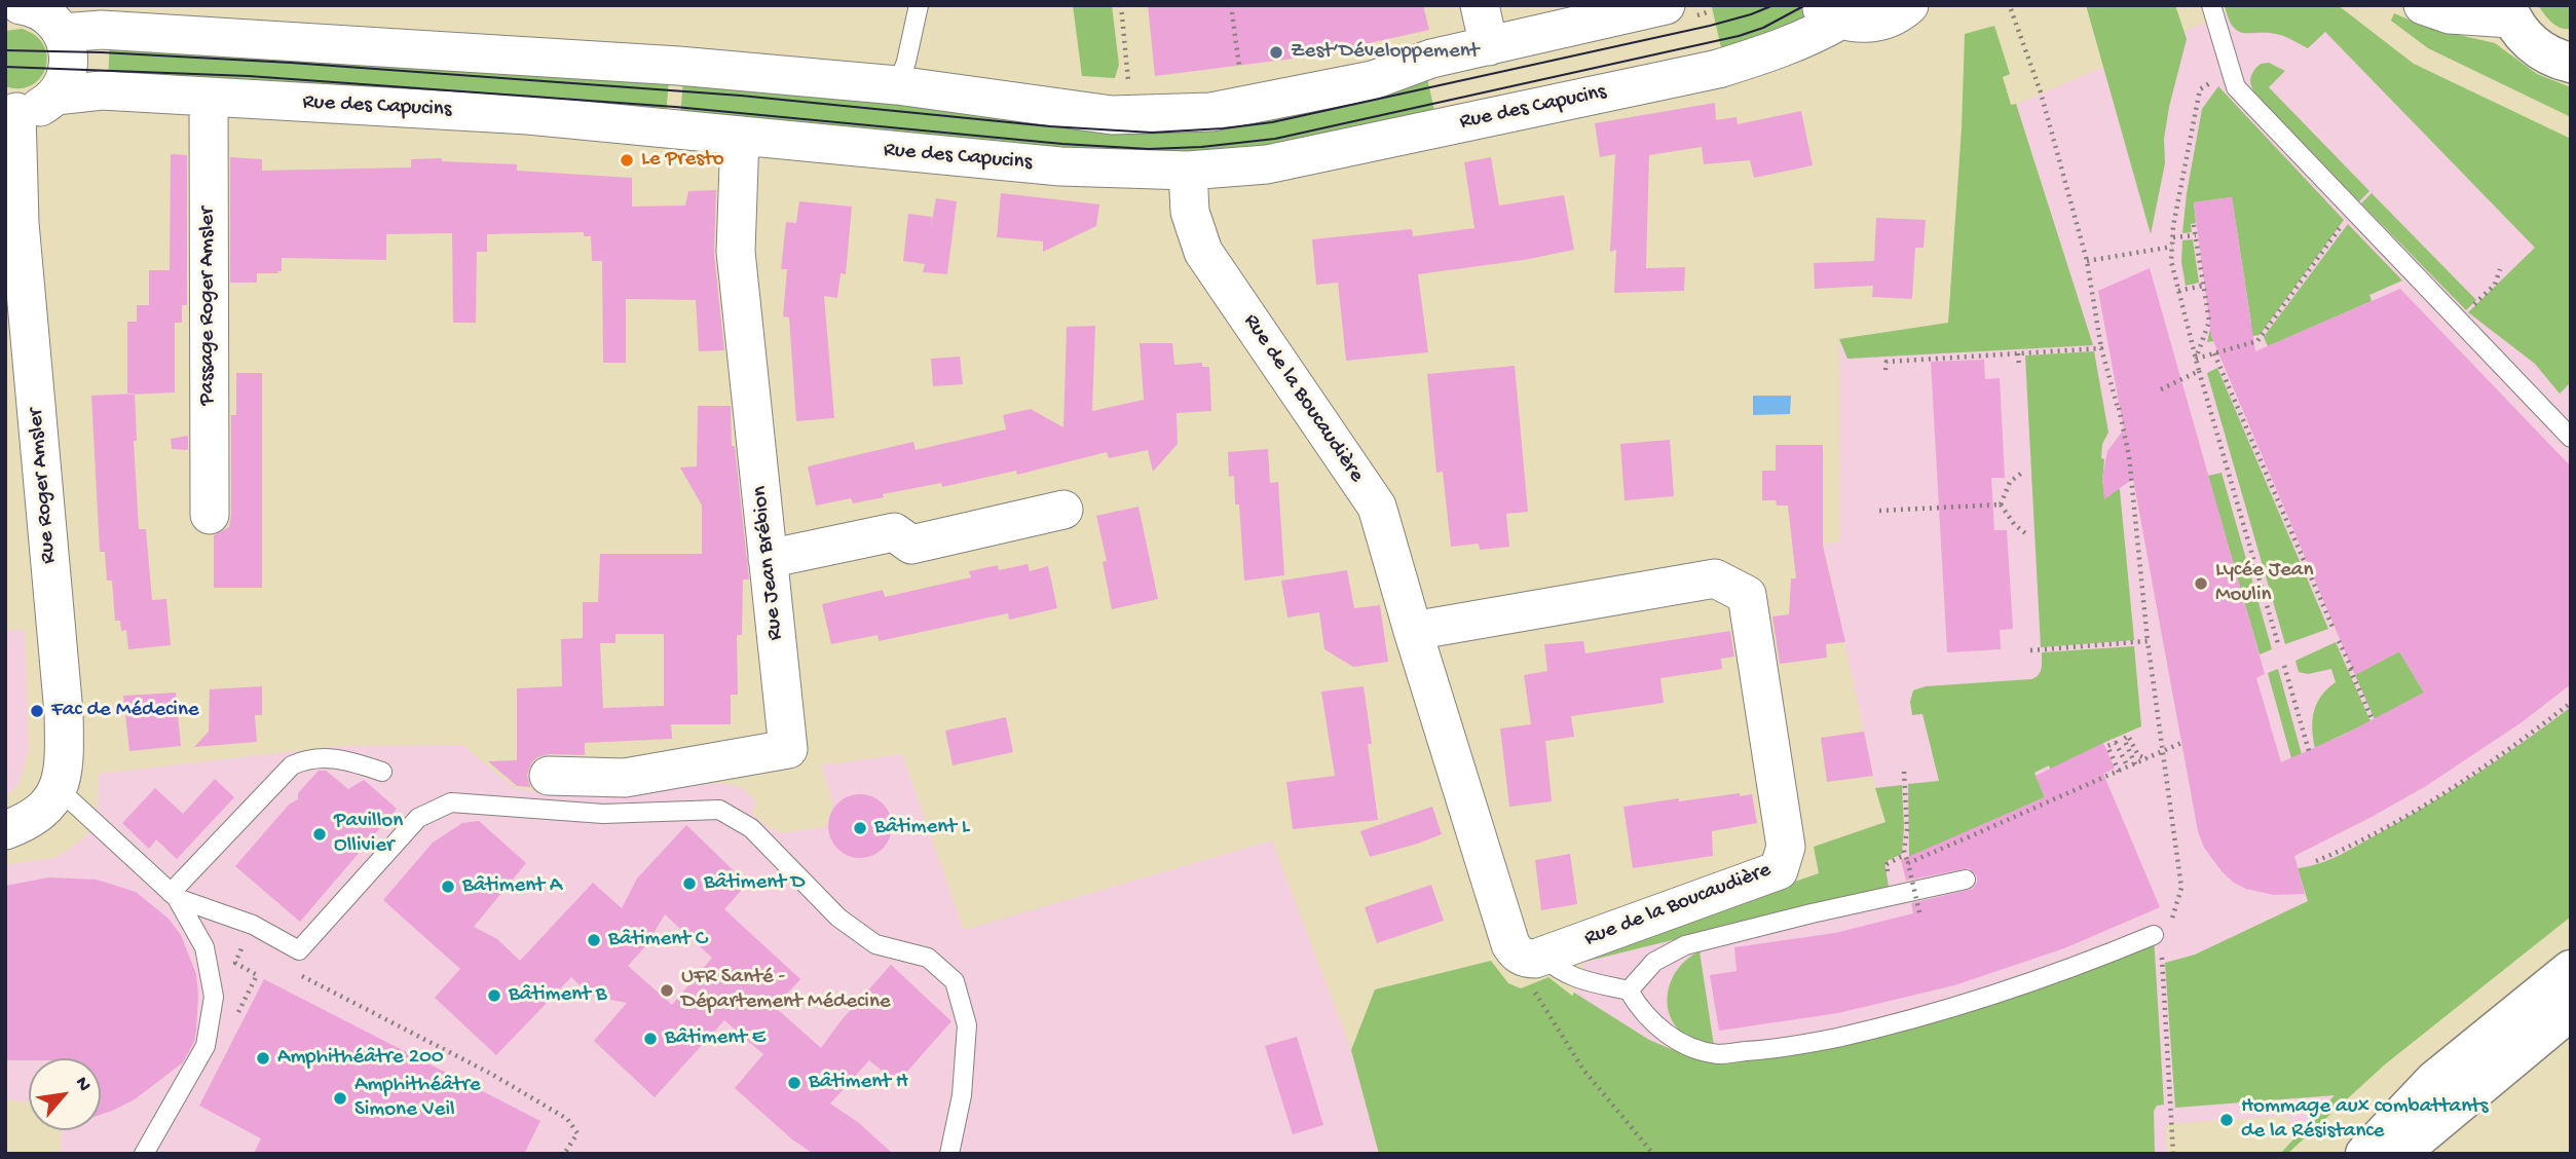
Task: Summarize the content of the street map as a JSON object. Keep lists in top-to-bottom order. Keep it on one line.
{"streets":{"street":["Rue des Capucins","Passage Roger Amsler","Rue de la Boucaudière","Rue Roger Amsler","Rue Jean Brébion"]},"crossings":[["Rue des Capucins","Passage Roger Amsler"],["Rue des Capucins","Rue de la Boucaudière"],["Rue des Capucins","Rue Roger Amsler"],["Rue des Capucins","Rue Jean Brébion"]],"places":["Zest’Développement","Le Presto","Lycée Jean Moulin","Fac de Médecine","Bâtiment L","Pavillon Ollivier","Bâtiment D","Bâtiment A","Bâtiment C","UFR Santé - Département Médecine","Bâtiment B","Bâtiment E","Amphithéâtre 200","Bâtiment H","Amphithéâtre Simone Veil","Hommage aux combattants de la Résistance"],"north":"top right"}
